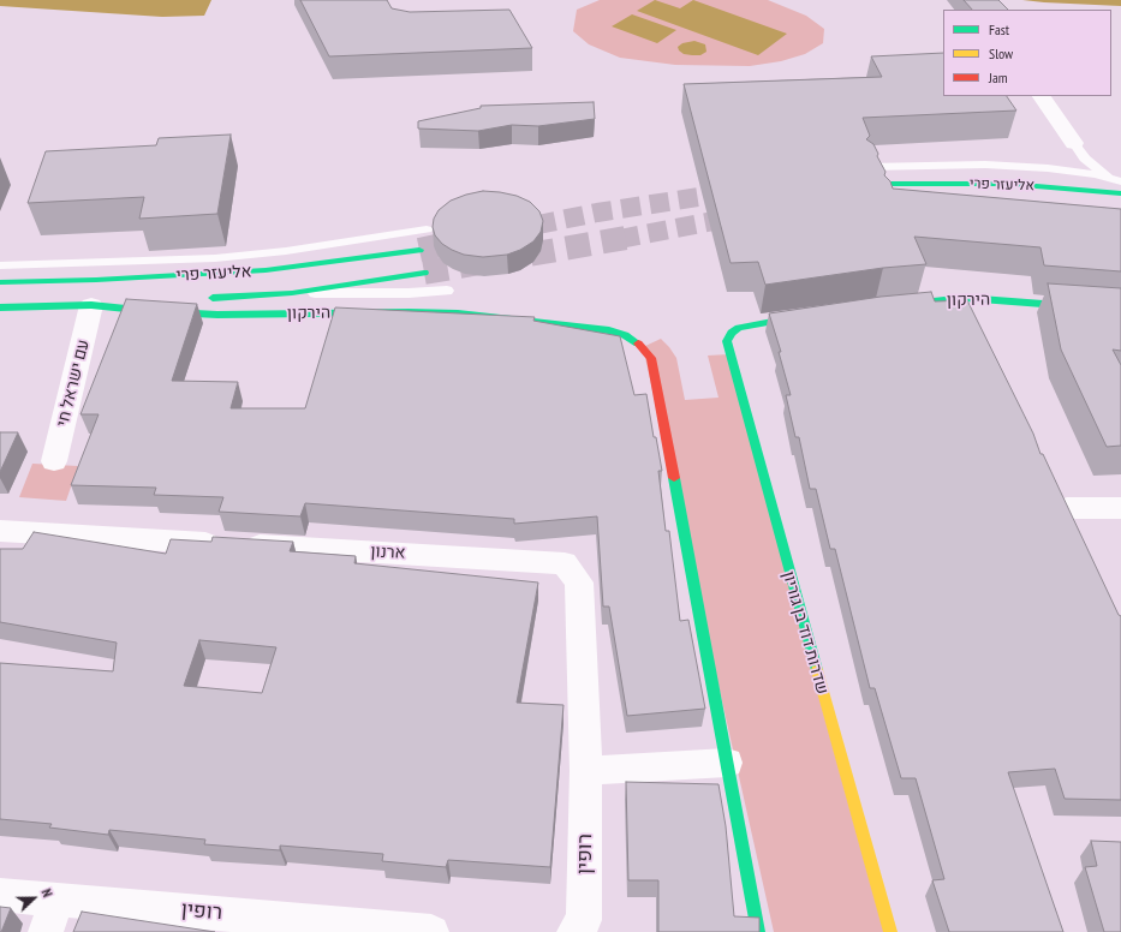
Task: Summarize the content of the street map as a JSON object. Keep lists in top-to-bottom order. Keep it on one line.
{"streets":{"street":["אליעזר פרי","הירקון","עם ישראל חי","ארנון","שדרות דוד בן גוריון","רופין"]},"crossings":[["אליעזר פרי","הירקון"],["אליעזר פרי","עם ישראל חי"],["הירקון","עם ישראל חי"],["ארנון","רופין"]],"legend":["Fast","Slow","Jam"],"north":"right"}
